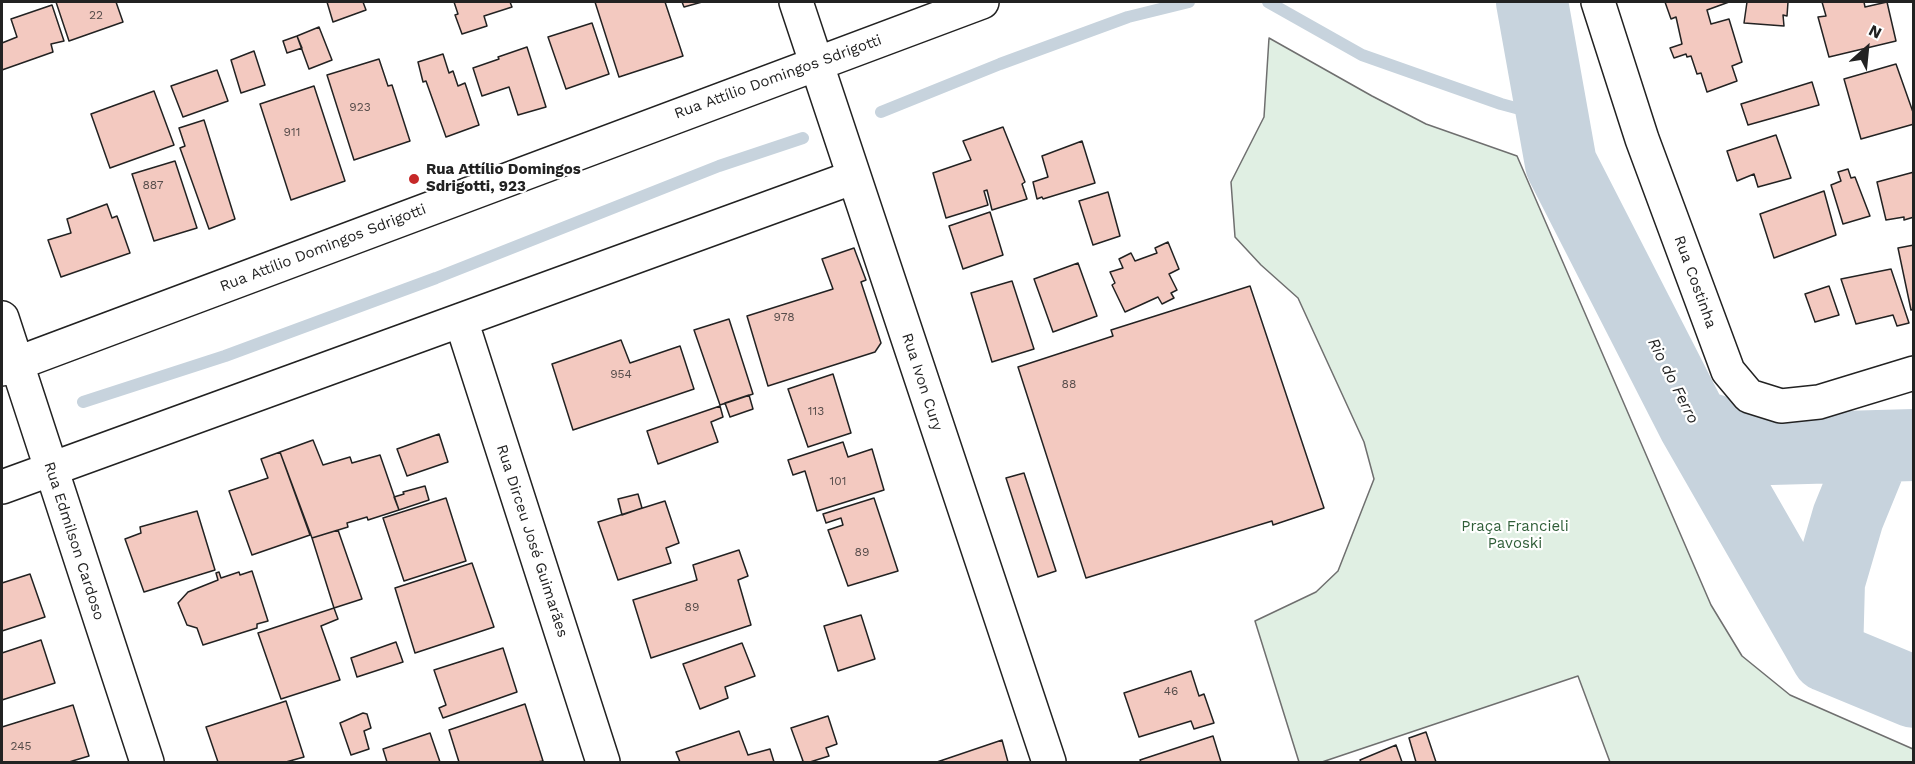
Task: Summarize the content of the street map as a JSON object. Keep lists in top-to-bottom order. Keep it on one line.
{"streets":{"street":["Rua Attílio Domingos Sdrigotti","Rua Costinha","Rua Ivon Cury","Rua Edmilson Cardoso","Rua Dirceu José Guimarães"]},"crossings":[["Rua Attílio Domingos Sdrigotti","Rua Ivon Cury"],["Rua Attílio Domingos Sdrigotti","Rua Edmilson Cardoso"]],"water":["Rio do Ferro"],"parks":["Praça Francieli Pavoski"],"places":["Rua Attílio Domingos Sdrigotti, 923"],"house_numbers":["22","923","911","887","978","954","88","113","101","89","89","46","245"],"north":"top right"}
